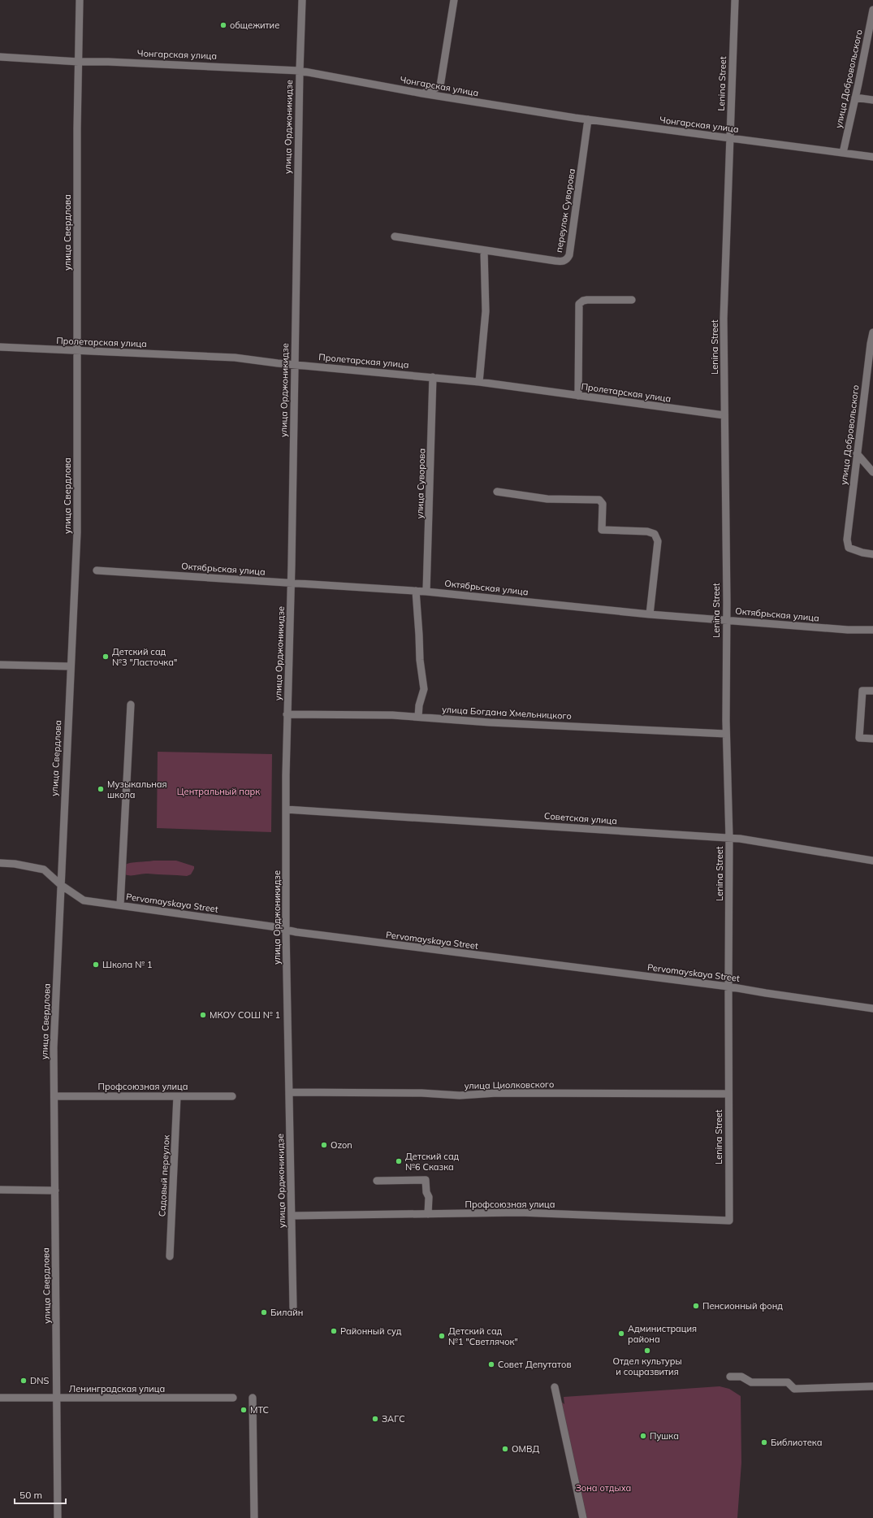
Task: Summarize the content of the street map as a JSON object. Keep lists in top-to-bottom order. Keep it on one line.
{"streets":{"street":["Чонгарская улица","улица Добровольского","Lenina Street","улица Орджоникидзе","переулок Суворова","улица Свердлова","Пролетарская улица","улица Суворова","Октябрьская улица","улица Богдана Хмельницкого","Советская улица","Pervomayskaya Street","улица Циолковского","Профсоюзная улица","Садовый переулок","Ленинградская улица"]},"crossings":[["Чонгарская улица","улица Добровольского"],["Чонгарская улица","Lenina Street"],["Чонгарская улица","улица Орджоникидзе"],["Чонгарская улица","переулок Суворова"],["Чонгарская улица","улица Свердлова"],["Lenina Street","Пролетарская улица"],["Lenina Street","Октябрьская улица"],["Lenina Street","улица Богдана Хмельницкого"],["Lenina Street","Советская улица"],["Lenina Street","Pervomayskaya Street"],["Lenina Street","улица Циолковского"],["Lenina Street","Профсоюзная улица"],["улица Орджоникидзе","Пролетарская улица"],["улица Орджоникидзе","Октябрьская улица"],["улица Орджоникидзе","улица Богдана Хмельницкого"],["улица Орджоникидзе","Советская улица"],["улица Орджоникидзе","Pervomayskaya Street"],["улица Орджоникидзе","улица Циолковского"],["улица Орджоникидзе","Профсоюзная улица"],["улица Свердлова","Пролетарская улица"],["улица Свердлова","Pervomayskaya Street"],["улица Свердлова","Профсоюзная улица"],["улица Свердлова","Ленинградская улица"],["Пролетарская улица","улица Суворова"],["улица Суворова","Октябрьская улица"],["Профсоюзная улица","Садовый переулок"]],"parks":["Центральный парк","Зона отдыха"],"places":["общежитие","Детский сад №3 \"Ласточка\"","Музыкальная школа","Школа № 1","МКОУ СОШ № 1","Ozon","Детский сад №6 Сказка","Пенсионный фонд","Билайн","Районный суд","Администрация района","Детский сад №1 \"Светлячок\"","Отдел культуры и соцразвития","Совет Депутатов","DNS","МТС","ЗАГС","Пушка","Библиотека","ОМВД"],"scale_bar":"50 m"}
